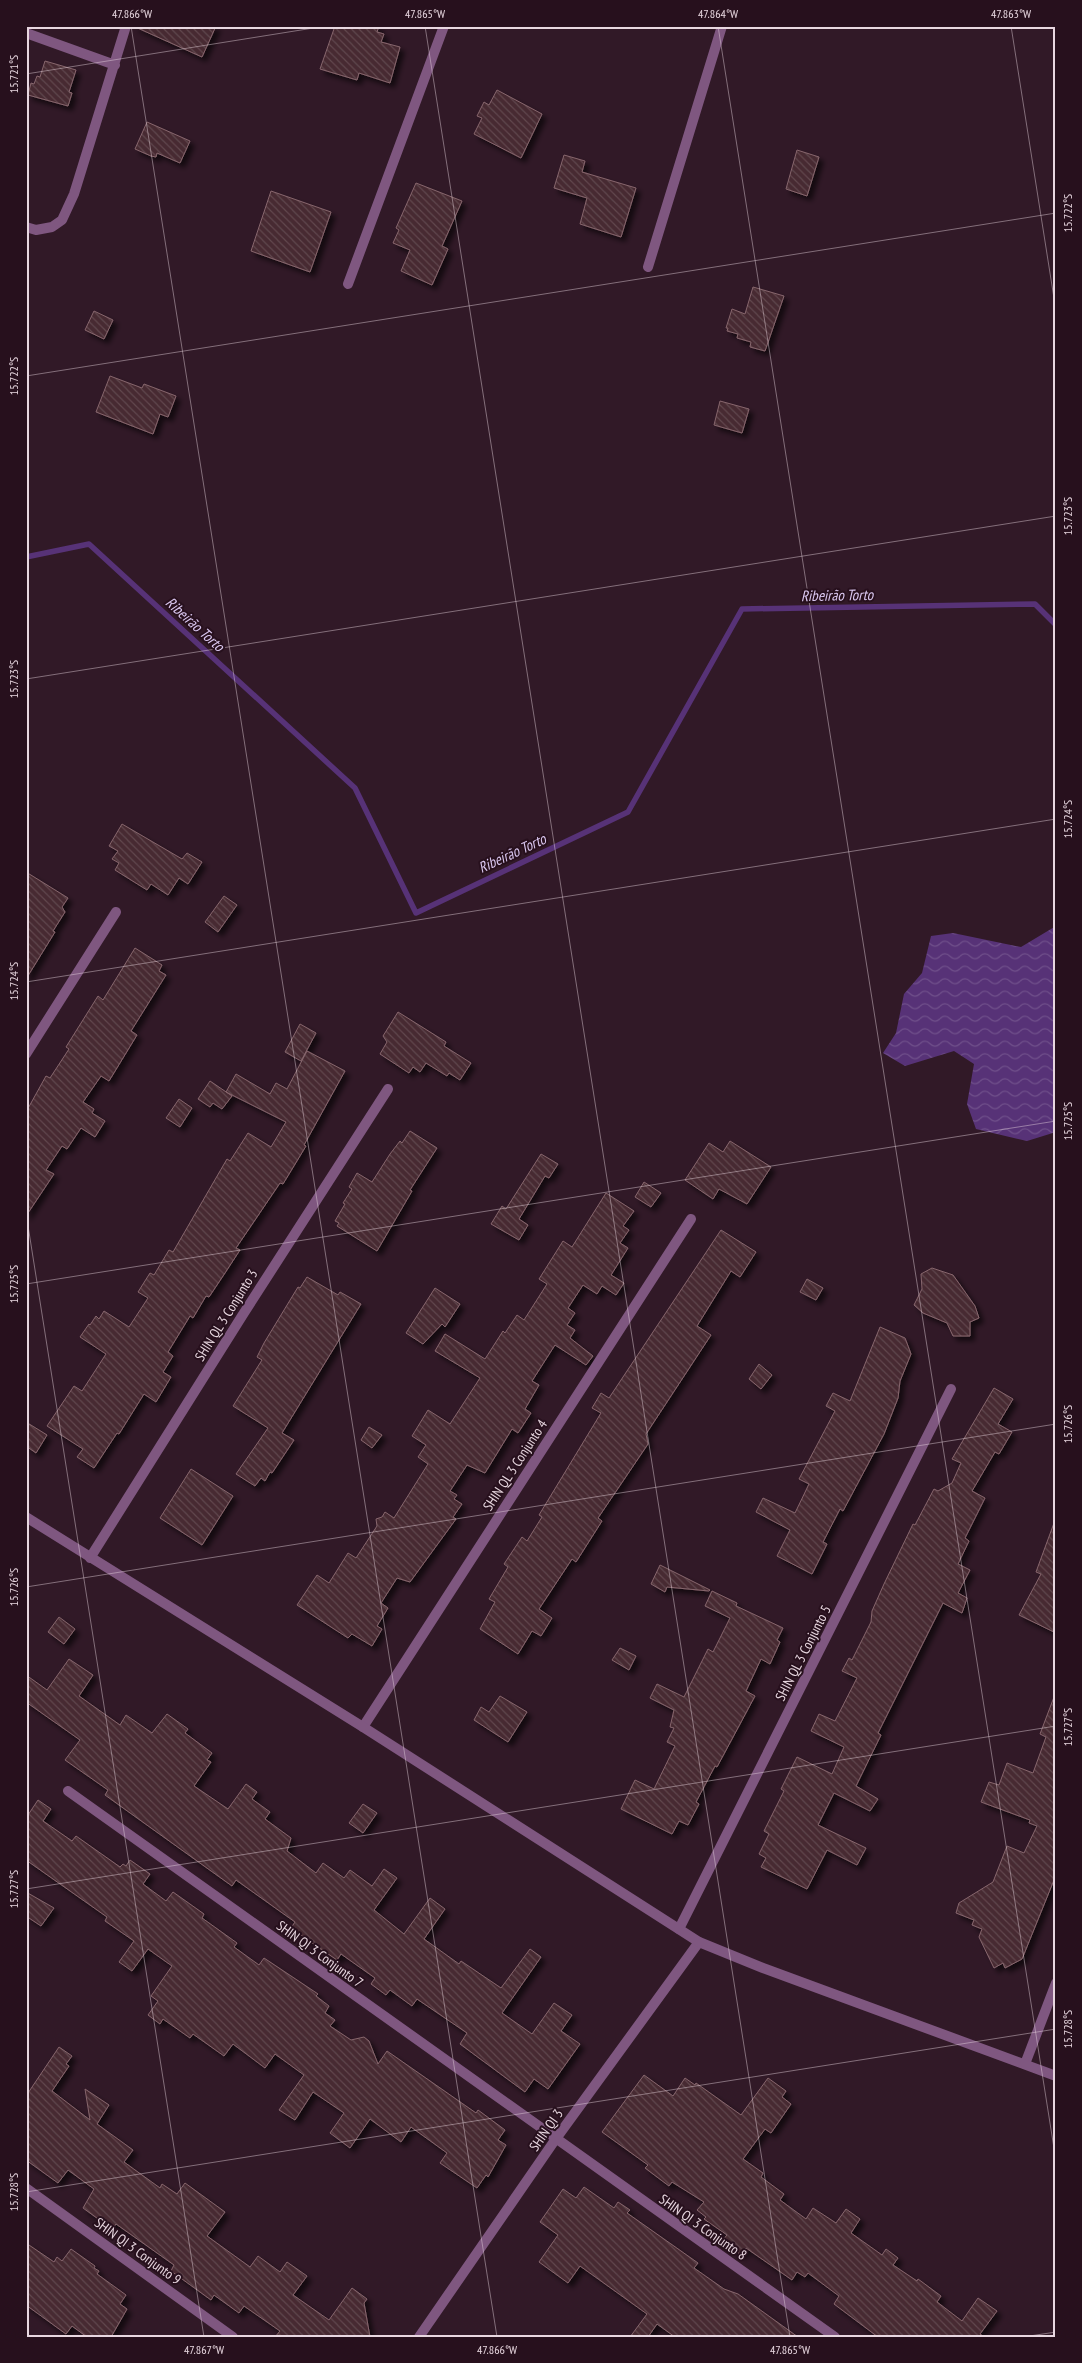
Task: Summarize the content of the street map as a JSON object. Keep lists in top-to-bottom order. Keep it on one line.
{"streets":{"street":["SHIN QL 3 Conjunto 3","SHIN QL 3 Conjunto 4","SHIN QL 3 Conjunto 5","SHIN QI 3 Conjunto 7","SHIN QI 3","SHIN QI 3 Conjunto 8","SHIN QI 3 Conjunto 9"]},"crossings":[["SHIN QI 3 Conjunto 7","SHIN QI 3"],["SHIN QI 3 Conjunto 7","SHIN QI 3 Conjunto 8"],["SHIN QI 3","SHIN QI 3 Conjunto 8"]],"water":["Ribeirão Torto"],"coordinates":["47.866°W","47.865°W","47.864°W","47.863°W","15.721°S","15.722°S","15.723°S","15.724°S","15.725°S","15.726°S","15.727°S","15.728°S","47.867°W"]}
